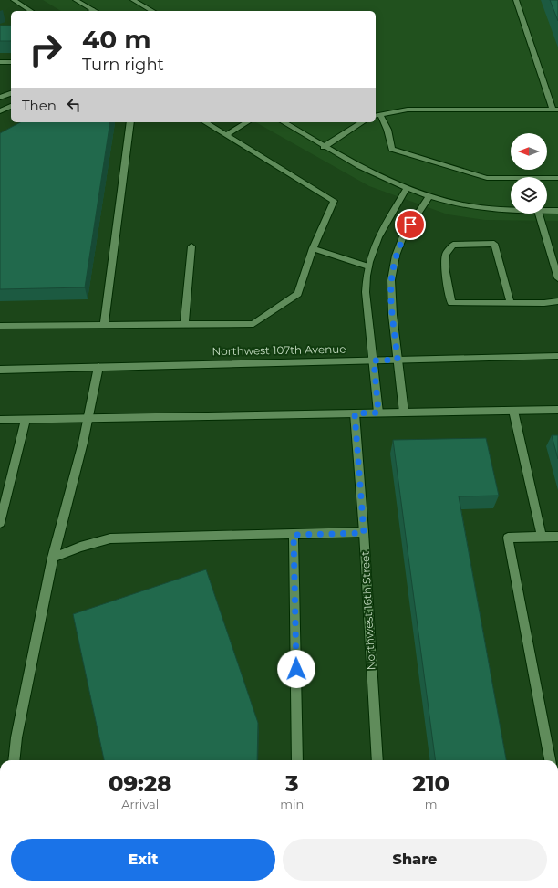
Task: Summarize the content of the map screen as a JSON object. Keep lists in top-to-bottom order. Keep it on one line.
{"streets":{"street":["Northwest 107th Avenue","Northwest 16th Street"]},"north":"left","page":{"turn":["40 m","Turn right"],"then":"Then","eta":["09:28","Arrival","3","min","210","m"],"buttons":["Exit","Share"]}}
